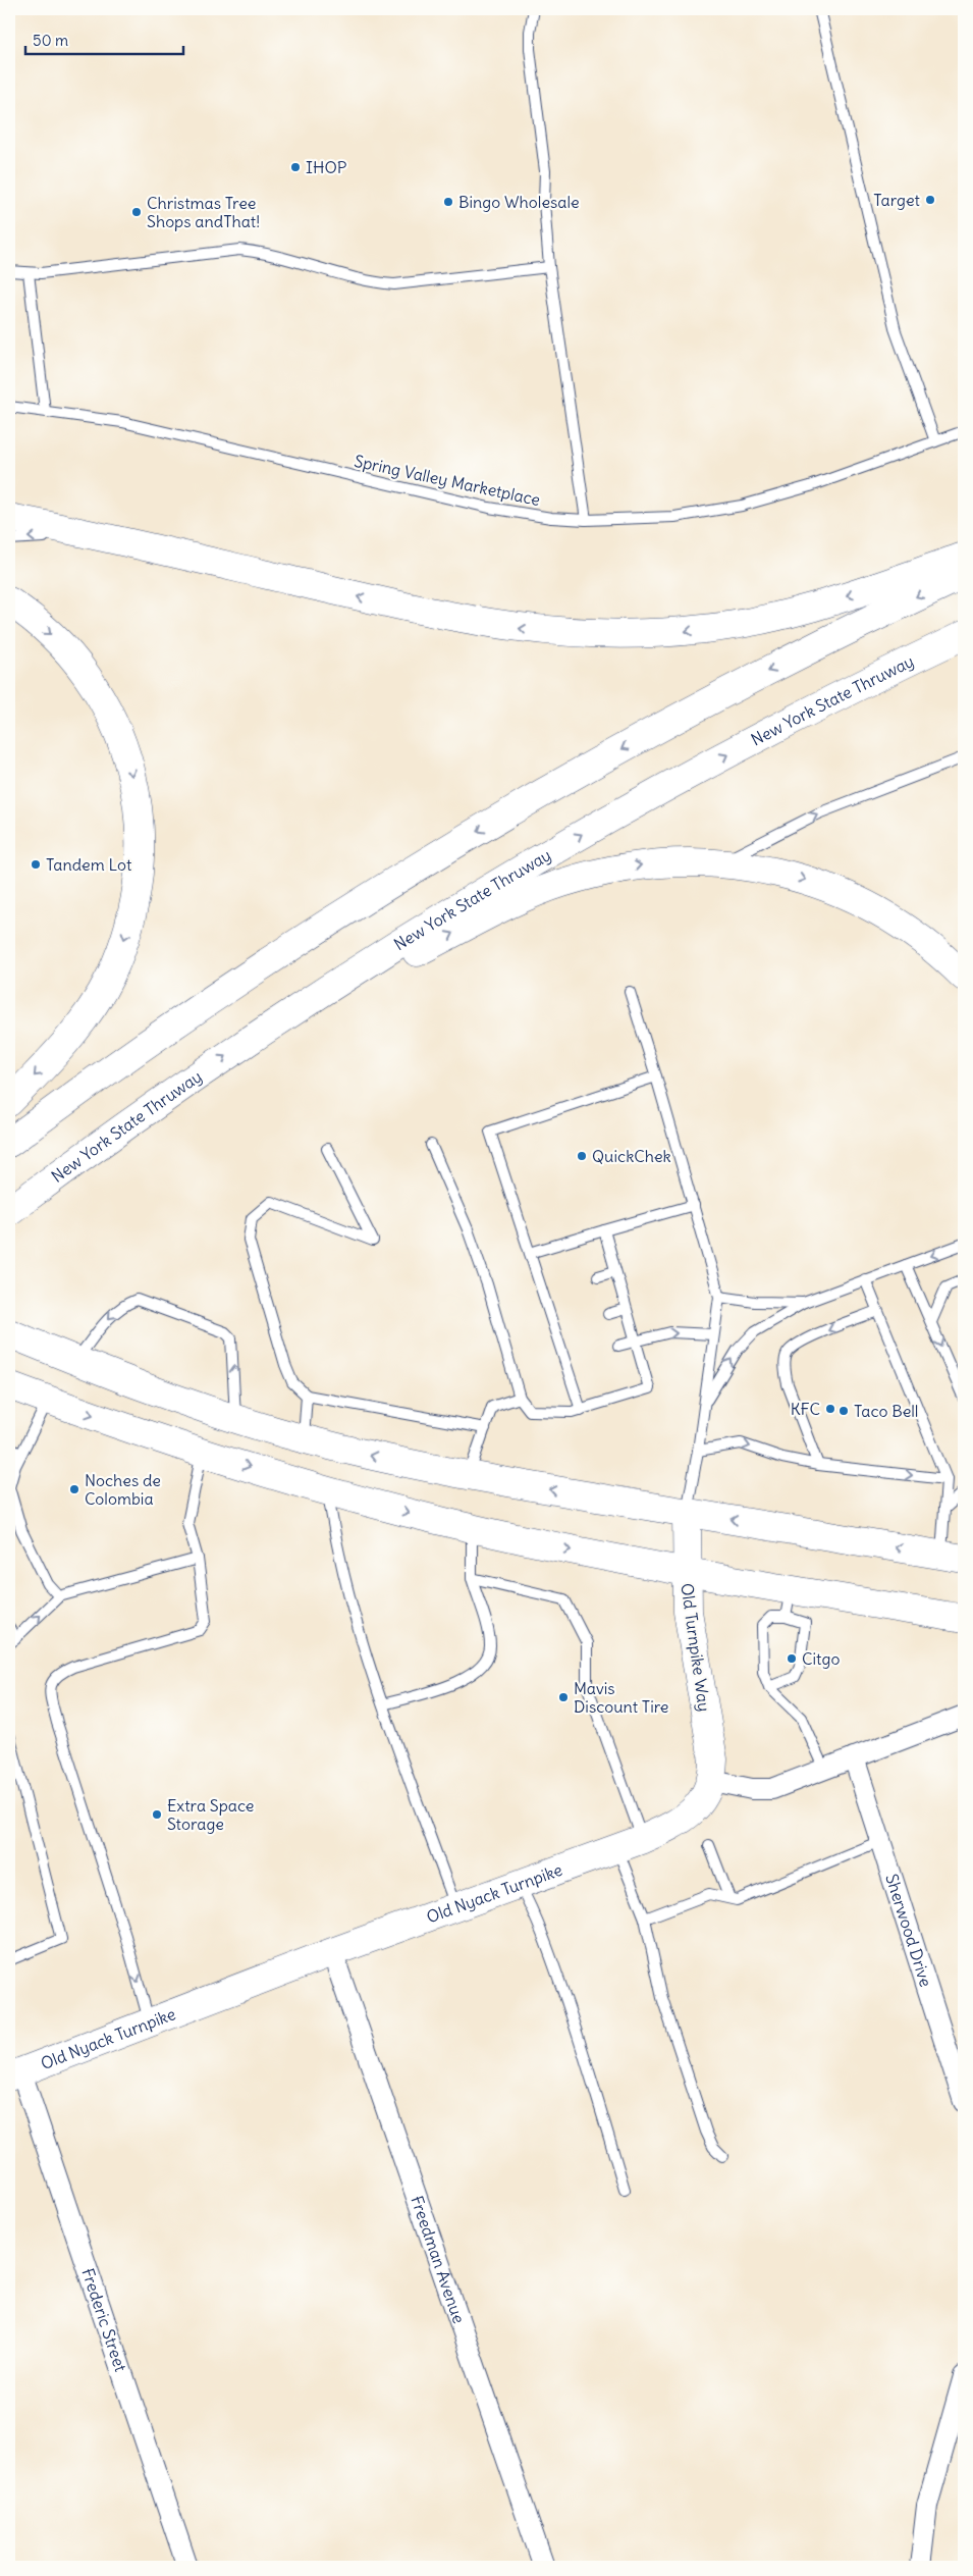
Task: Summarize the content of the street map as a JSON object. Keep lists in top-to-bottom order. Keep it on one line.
{"streets":{"main road":["New York State Thruway","Old Turnpike Way","Old Nyack Turnpike"],"street":["Sherwood Drive","Freedman Avenue","Frederic Street"],"lane":["Spring Valley Marketplace"]},"crossings":[["Old Turnpike Way","Old Nyack Turnpike"],["Old Nyack Turnpike","Freedman Avenue"],["Old Nyack Turnpike","Frederic Street"]],"places":["IHOP","Target","Bingo Wholesale","Christmas Tree Shops andThat!","Tandem Lot","QuickChek","KFC","Taco Bell","Noches de Colombia","Citgo","Mavis Discount Tire","Extra Space Storage"],"scale_bar":"50 m"}
